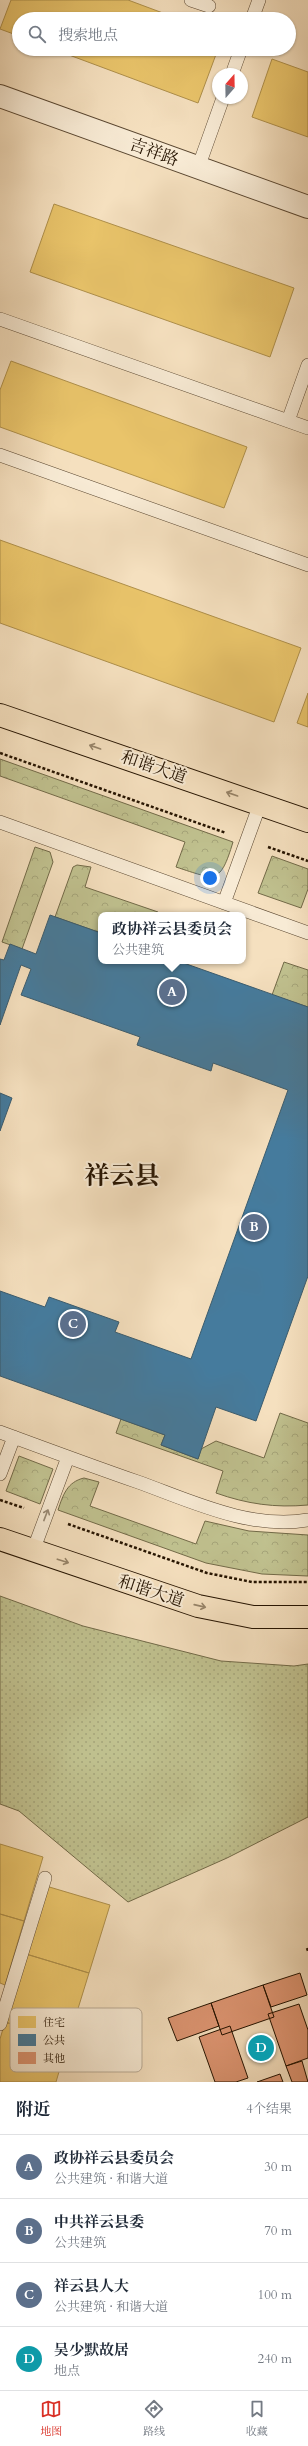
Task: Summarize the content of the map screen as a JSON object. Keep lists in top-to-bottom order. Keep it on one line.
{"streets":{"main road":["和谐大道"],"street":["吉祥路"]},"districts":["祥云县"],"legend":["住宅","公共","其他"],"north":"top","page":{"search":"搜索地点","popup":["政协祥云县委员会","公共建筑"],"pins":["A","B","C","D"],"heading":["附近","4个结果"],"list":[{"mark":"A","name":"政协祥云县委员会","note":"公共建筑 · 和谐大道","value":"30 m"},{"mark":"B","name":"中共祥云县委","note":"公共建筑","value":"70 m"},{"mark":"C","name":"祥云县人大","note":"公共建筑 · 和谐大道","value":"100 m"},{"mark":"D","name":"吴少默故居","note":"地点","value":"240 m"}],"nav":["地图","路线","收藏"]}}
